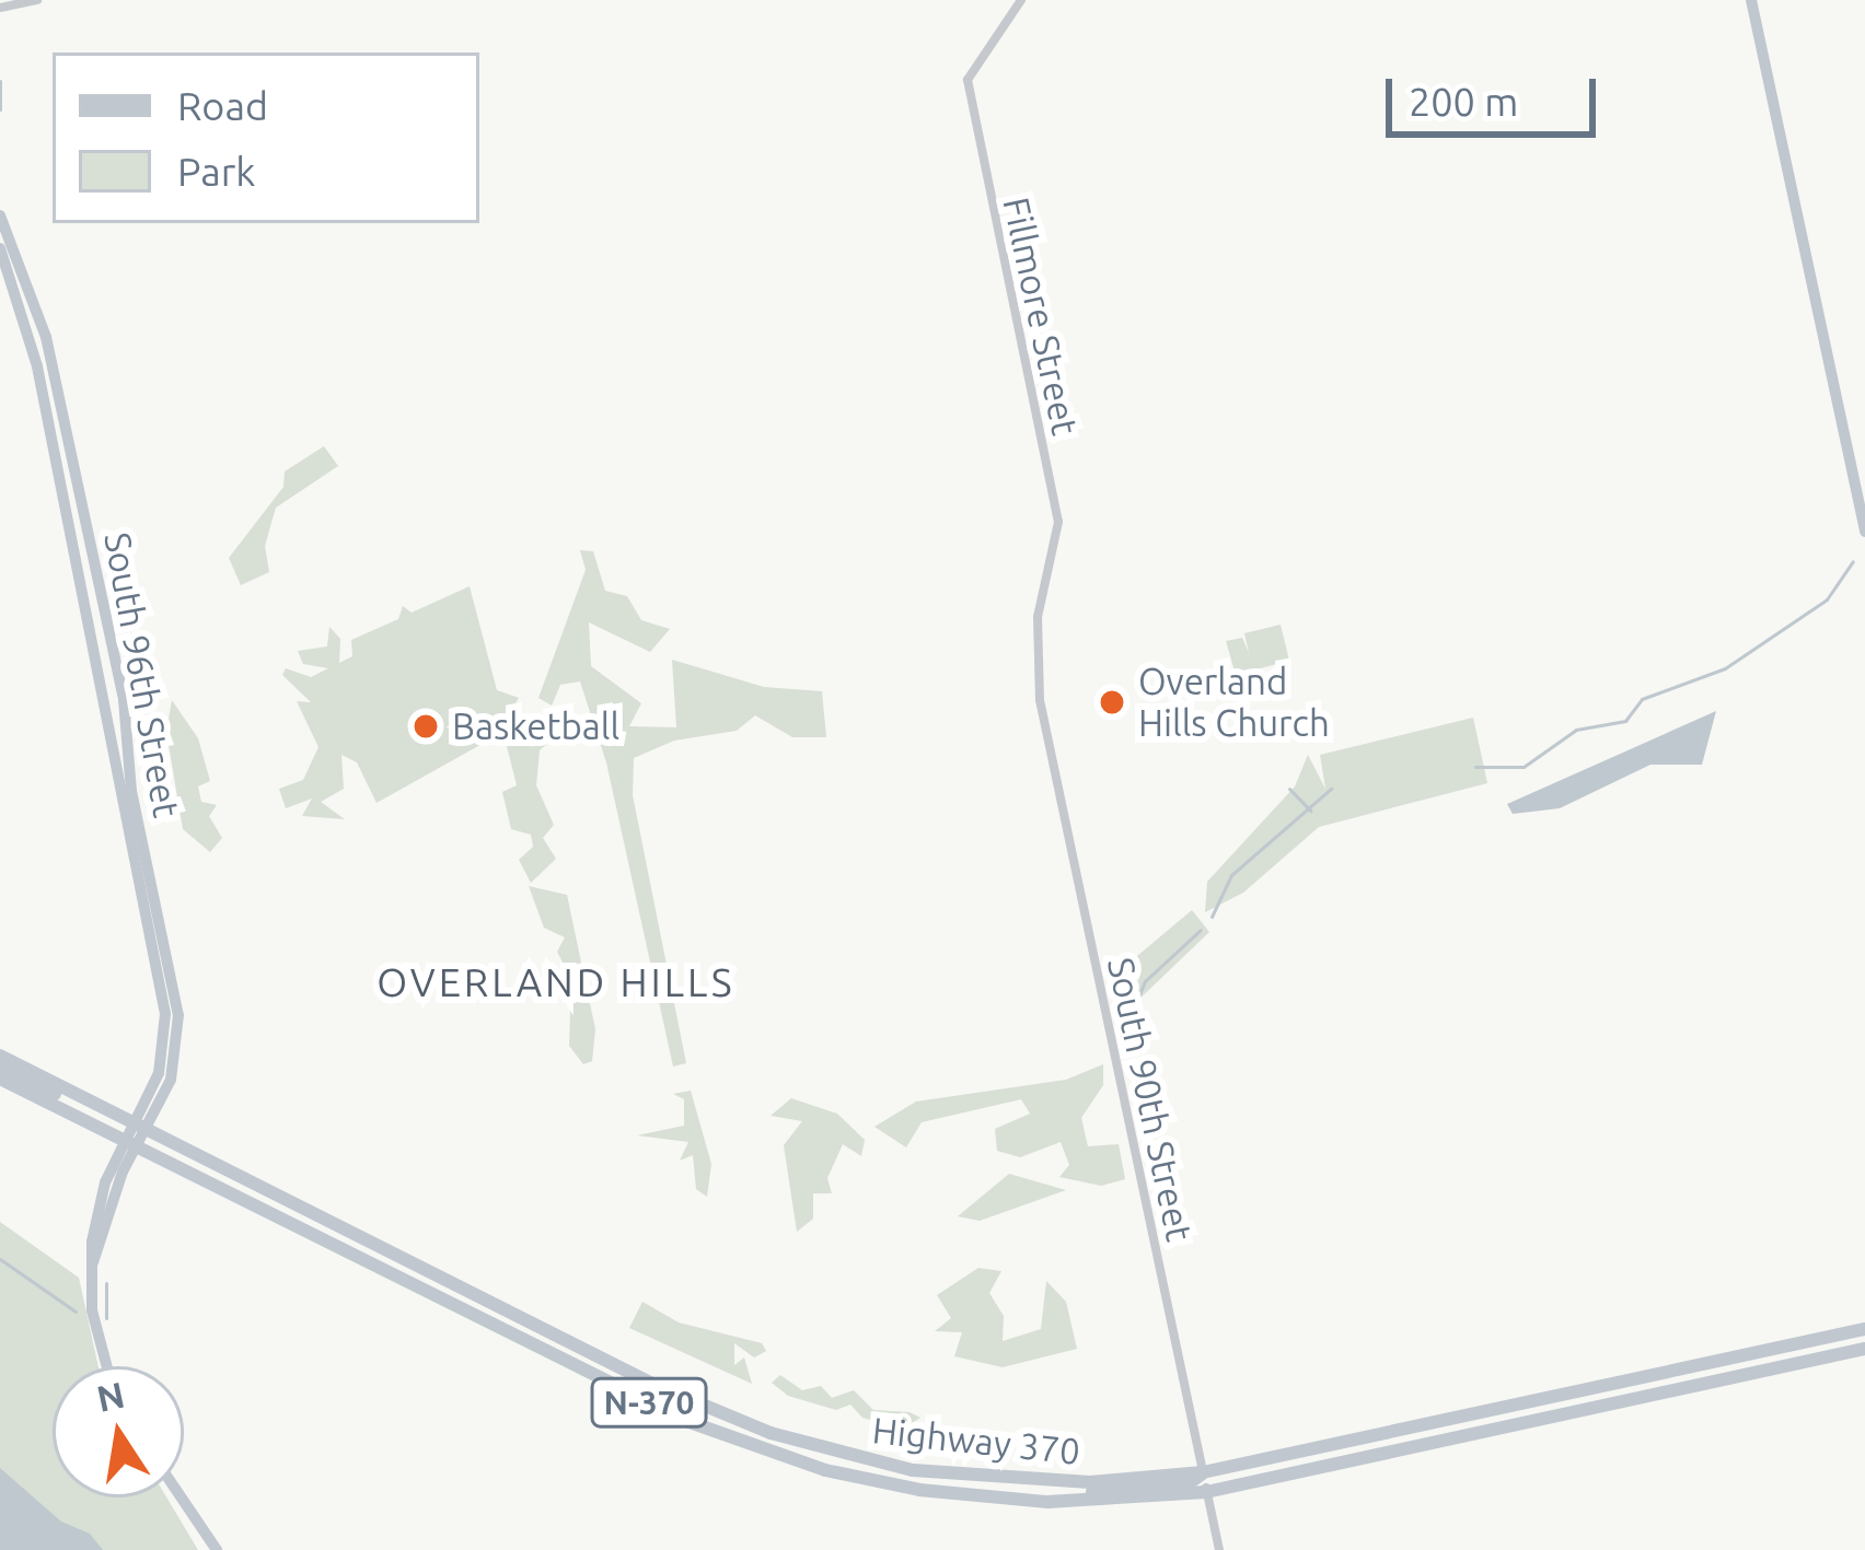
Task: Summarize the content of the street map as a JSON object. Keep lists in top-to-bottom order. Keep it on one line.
{"streets":{"highway":["N-370","Highway 370"],"main road":["South 96th Street"],"street":["Fillmore Street","South 90th Street"]},"crossings":[["Fillmore Street","South 90th Street"],["South 96th Street","Highway 370"],["South 90th Street","Highway 370"]],"districts":["OVERLAND HILLS"],"places":["Overland Hills Church","Basketball"],"legend":["Road","Park"],"scale_bar":"200 m","north":"top"}
